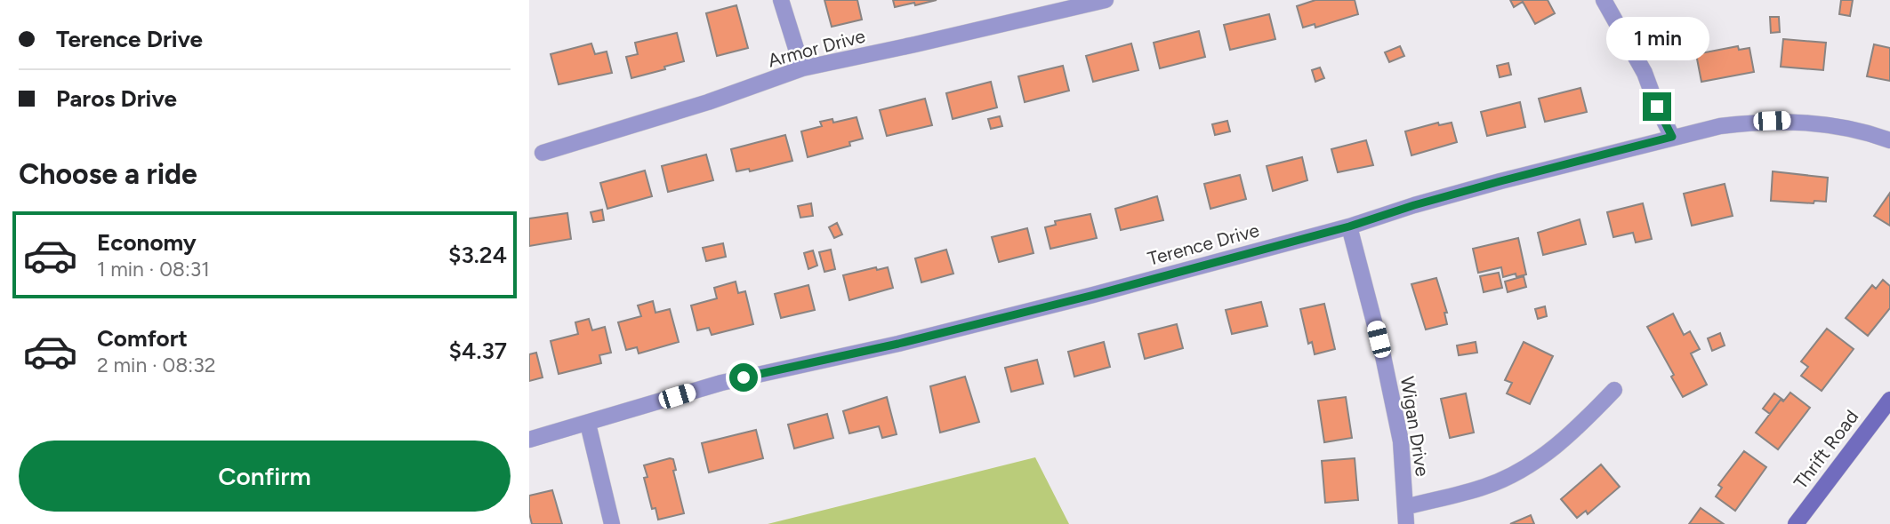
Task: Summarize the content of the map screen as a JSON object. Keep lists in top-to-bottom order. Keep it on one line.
{"streets":{"street":["Armor Drive","Terence Drive","Wigan Drive","Thrift Road"]},"crossings":[["Terence Drive","Wigan Drive"]],"page":{"banner":["Terence Drive","Paros Drive"],"bubble":"1 min","heading":"Choose a ride","list":[{"name":"Economy","note":"1 min · 08:31","value":"$3.24"},{"name":"Comfort","note":"2 min · 08:32","value":"$4.37"}],"buttons":"Confirm"}}
